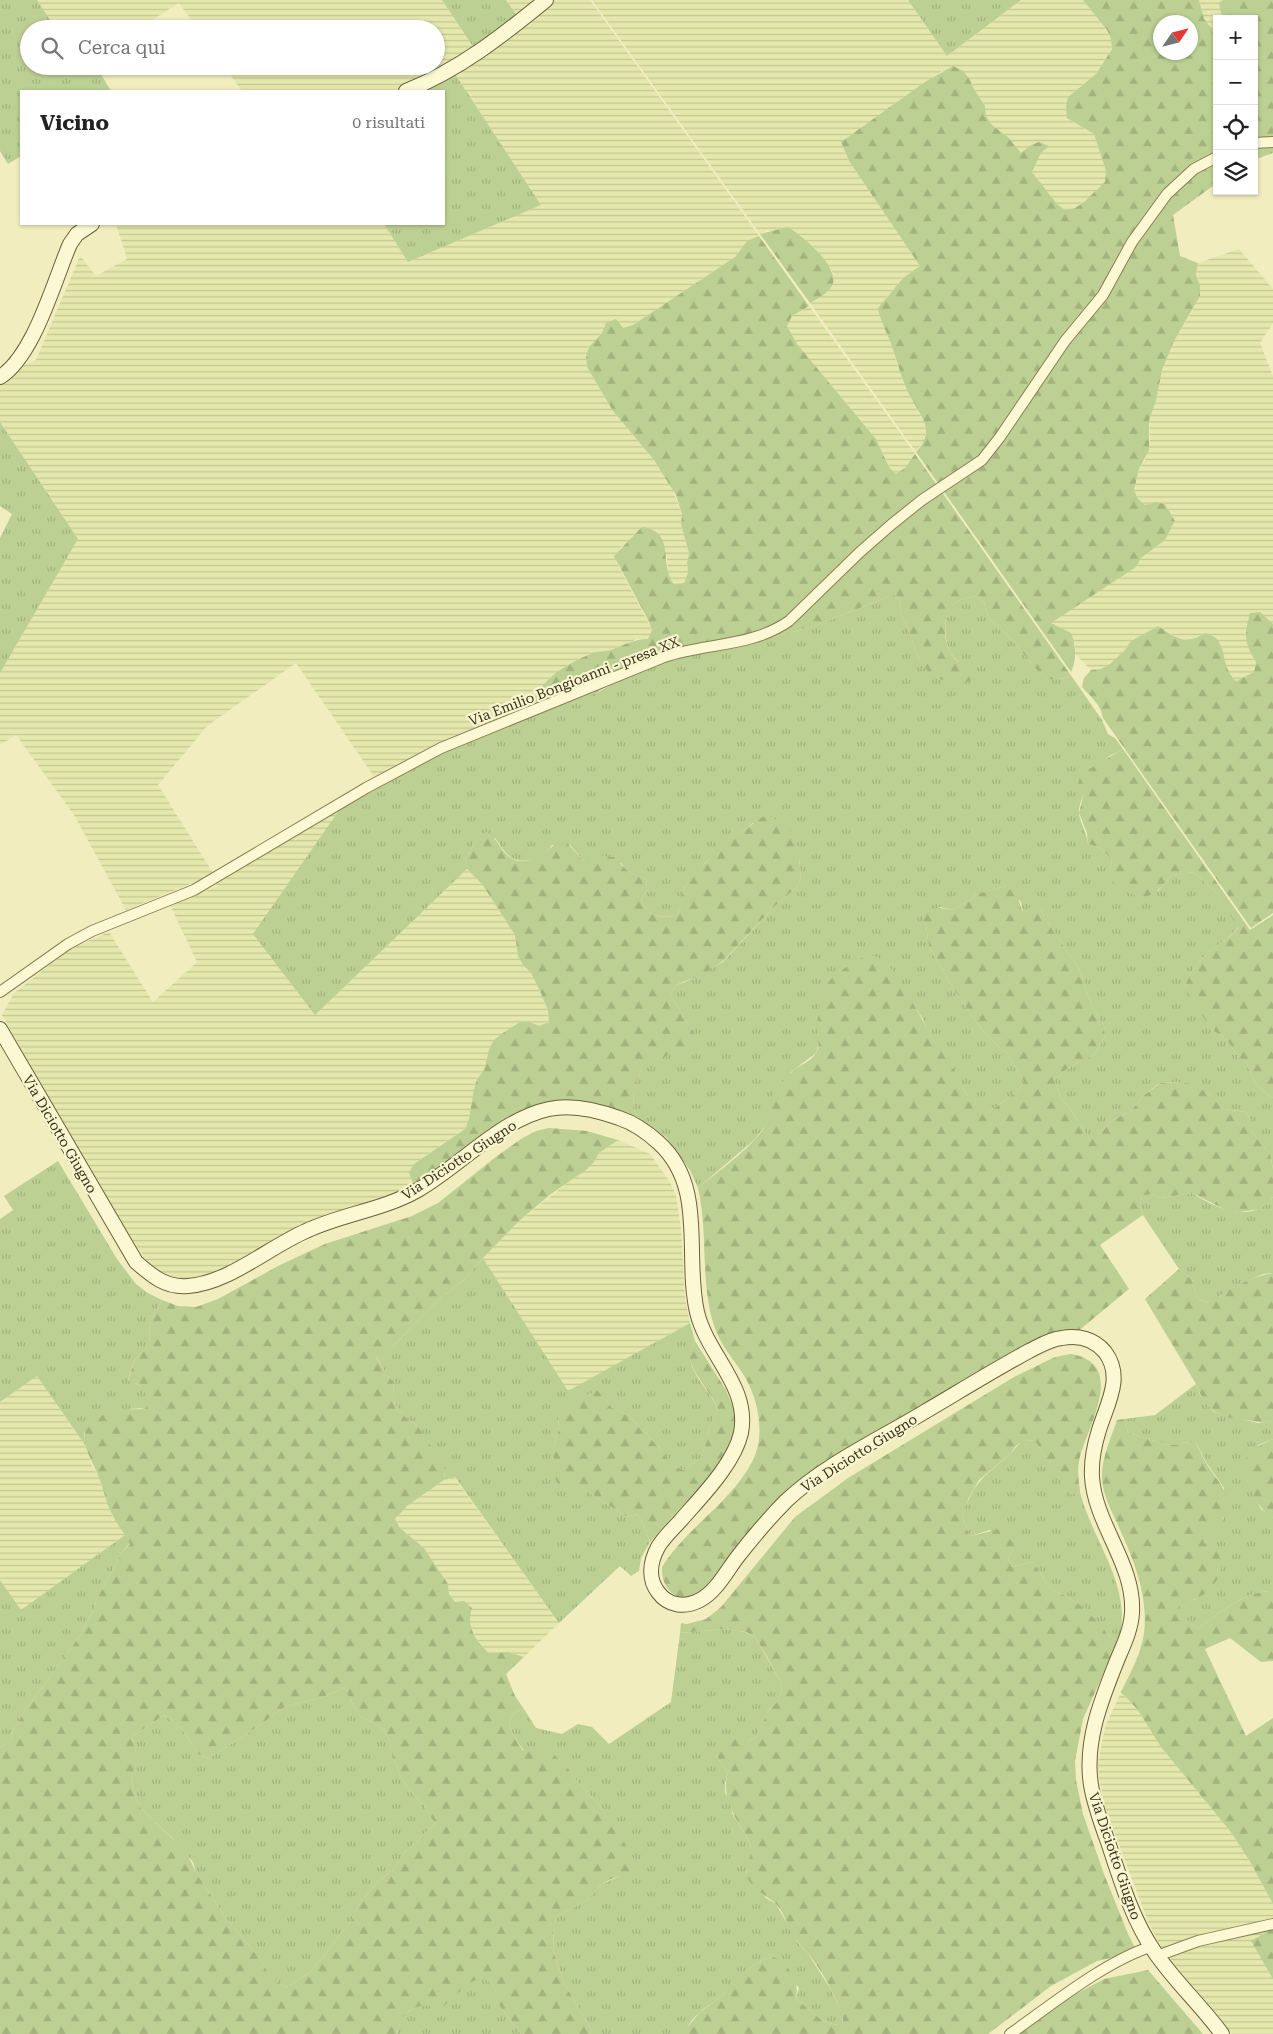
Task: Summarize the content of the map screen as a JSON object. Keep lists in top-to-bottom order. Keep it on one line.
{"streets":{"main road":["Via Diciotto Giugno"],"street":["Via Emilio Bongioanni - presa XX"]},"north":"top right","page":{"map_buttons":["+","−"],"search":"Cerca qui","heading":["Vicino","0 risultati"]}}
